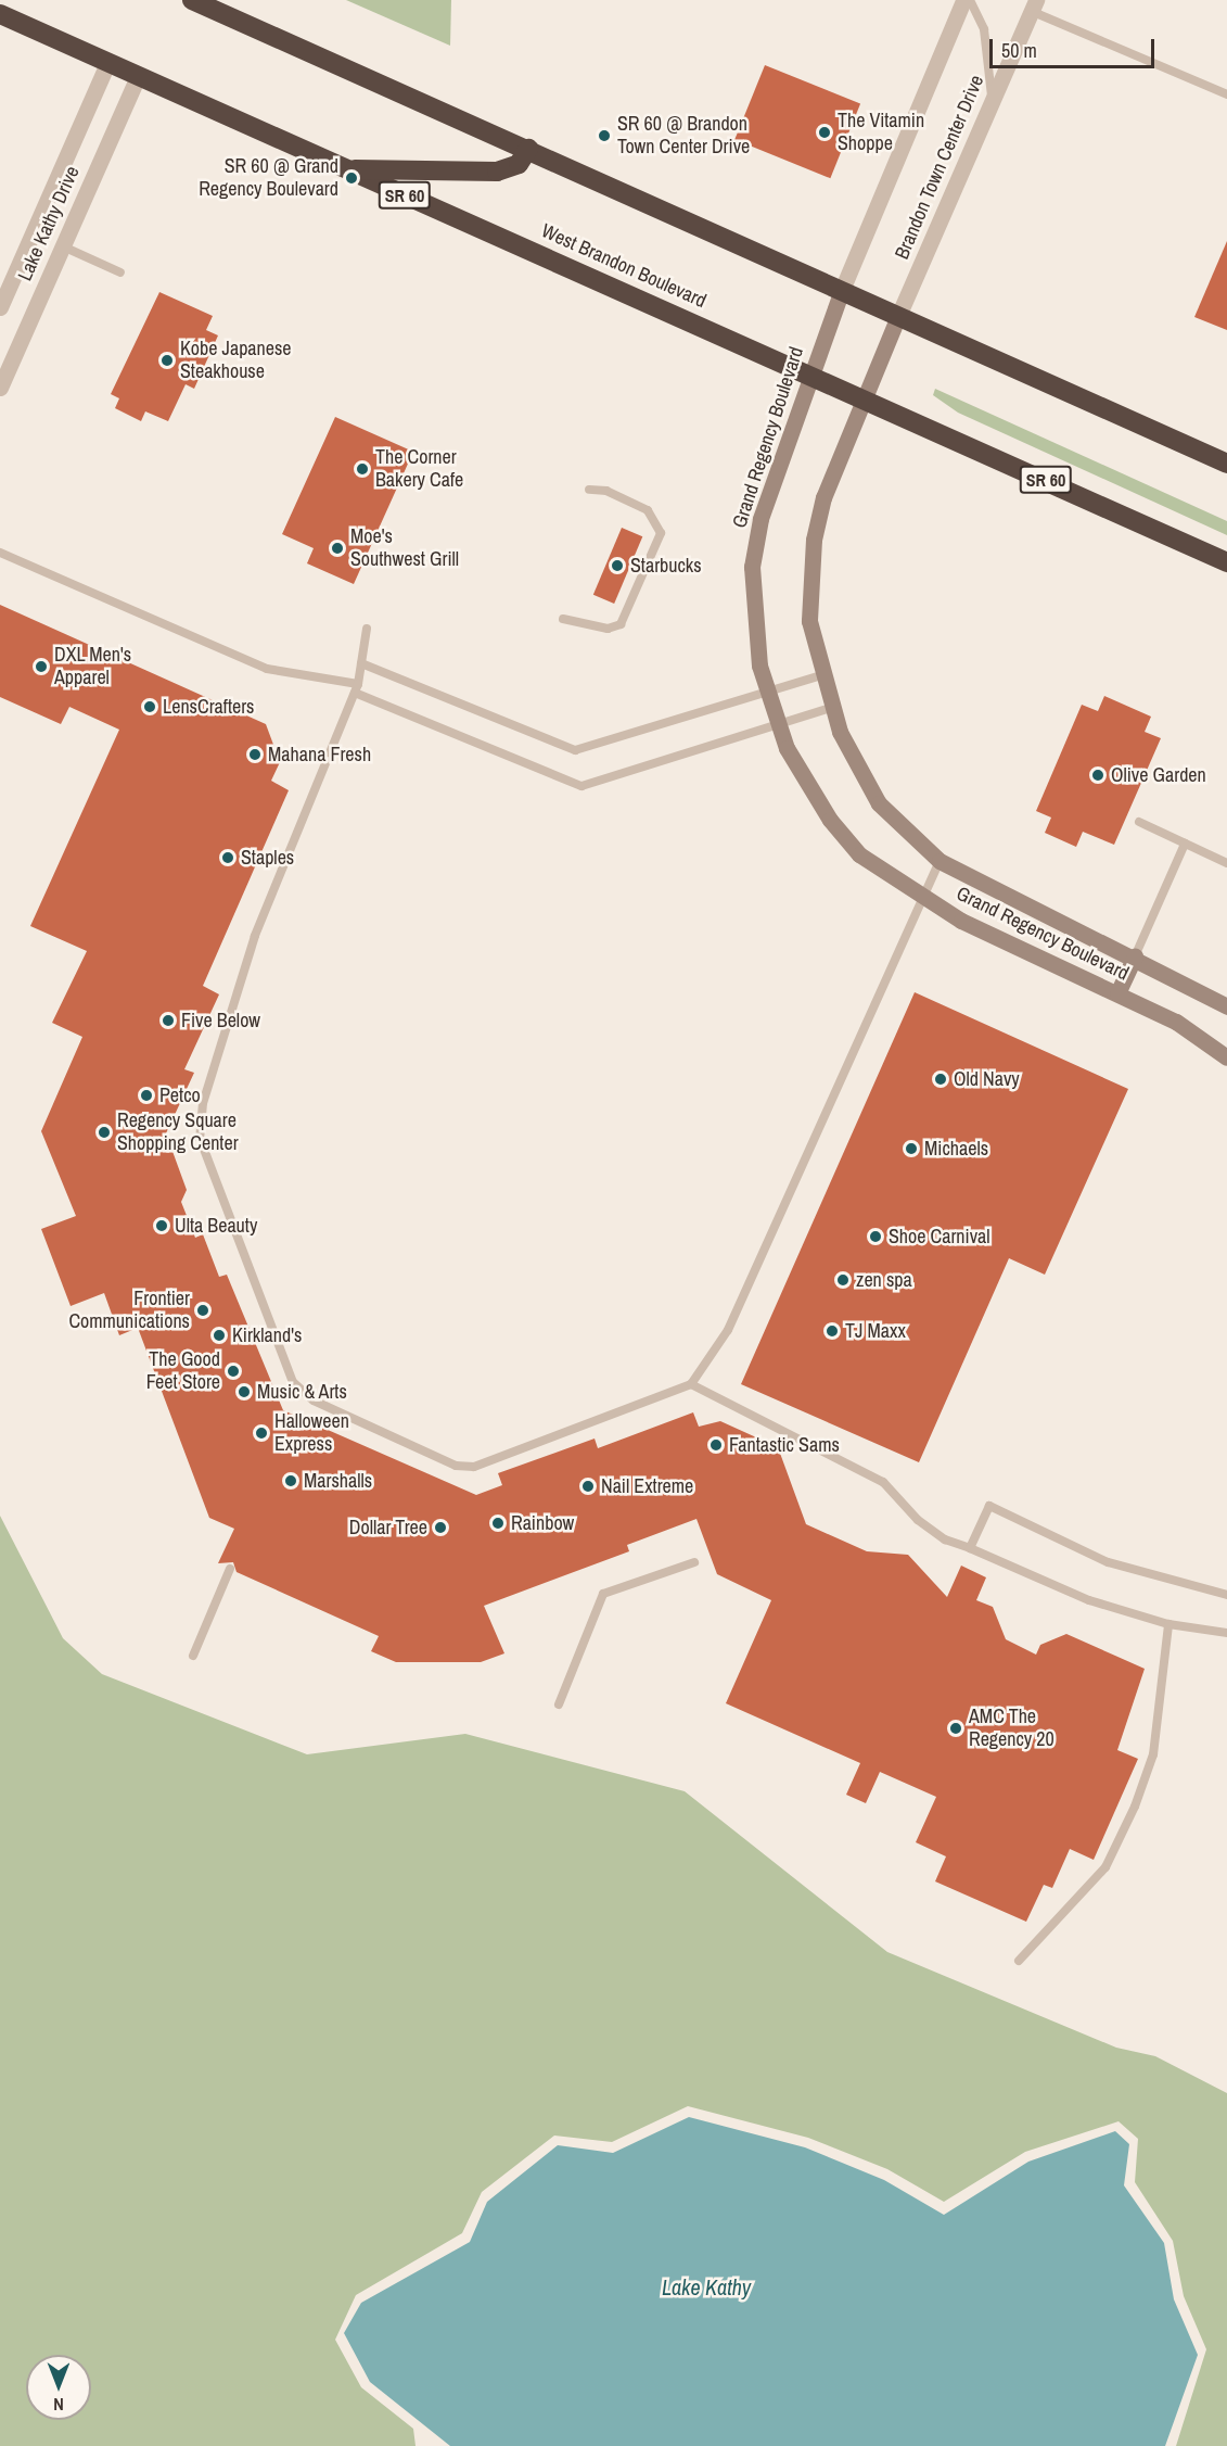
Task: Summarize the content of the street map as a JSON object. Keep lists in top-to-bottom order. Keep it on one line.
{"streets":{"highway":["SR 60","West Brandon Boulevard"],"street":["Brandon Town Center Drive","Lake Kathy Drive","Grand Regency Boulevard"]},"crossings":[["Brandon Town Center Drive","Grand Regency Boulevard"],["Lake Kathy Drive","West Brandon Boulevard"],["West Brandon Boulevard","Grand Regency Boulevard"]],"water":["Lake Kathy"],"places":["The Vitamin Shoppe","SR 60 @ Brandon Town Center Drive","SR 60 @ Grand Regency Boulevard","Kobe Japanese Steakhouse","The Corner Bakery Cafe","Moe's Southwest Grill","Starbucks","DXL Men's Apparel","LensCrafters","Mahana Fresh","Olive Garden","Staples","Five Below","Old Navy","Petco","Regency Square Shopping Center","Michaels","Ulta Beauty","Shoe Carnival","zen spa","Frontier Communications","TJ Maxx","Kirkland's","The Good Feet Store","Music & Arts","Halloween Express","Fantastic Sams","Marshalls","Nail Extreme","Rainbow","Dollar Tree","AMC The Regency 20"],"scale_bar":"50 m","north":"bottom"}
